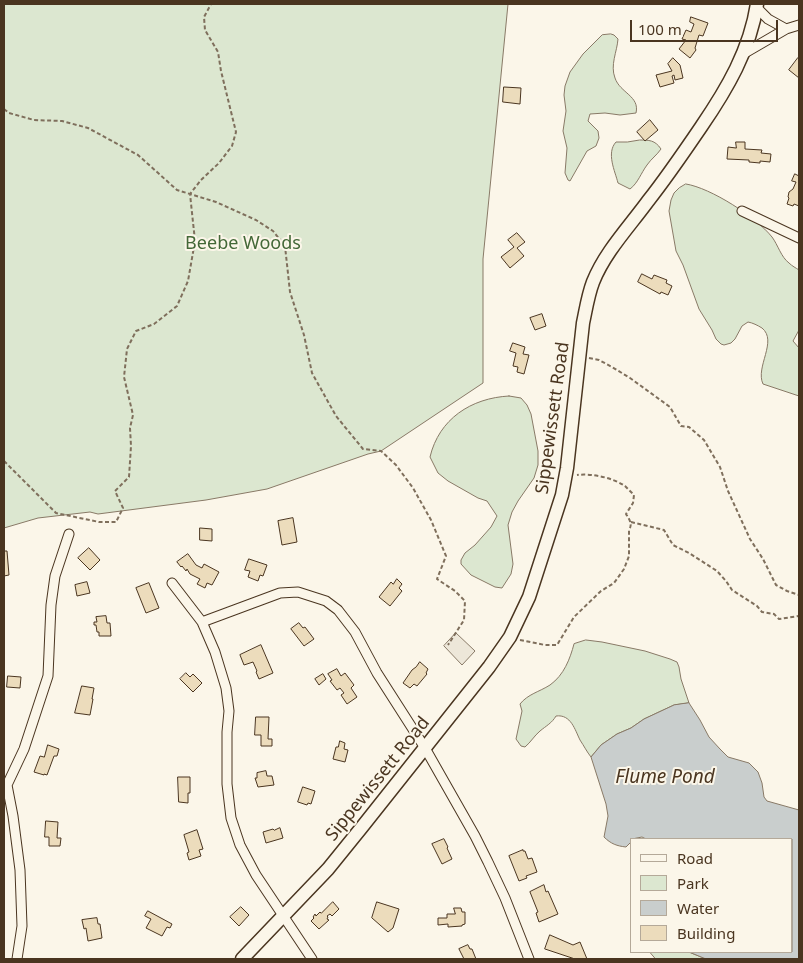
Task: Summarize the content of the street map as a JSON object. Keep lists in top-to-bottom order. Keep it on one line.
{"streets":{"main road":["Sippewissett Road"]},"water":["Flume Pond"],"parks":["Beebe Woods"],"legend":["Road","Park","Water","Building"],"scale_bar":"100 m"}
